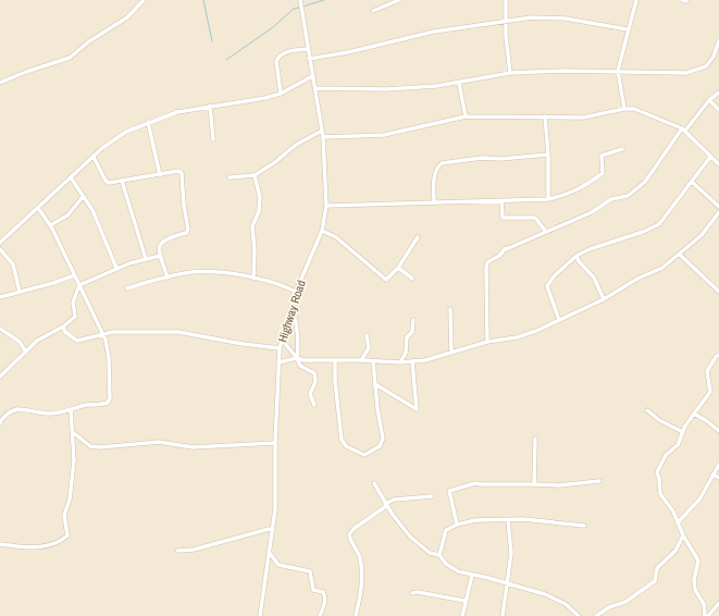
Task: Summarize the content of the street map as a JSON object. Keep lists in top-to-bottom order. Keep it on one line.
{"streets":{"street":["Highway Road"]}}
